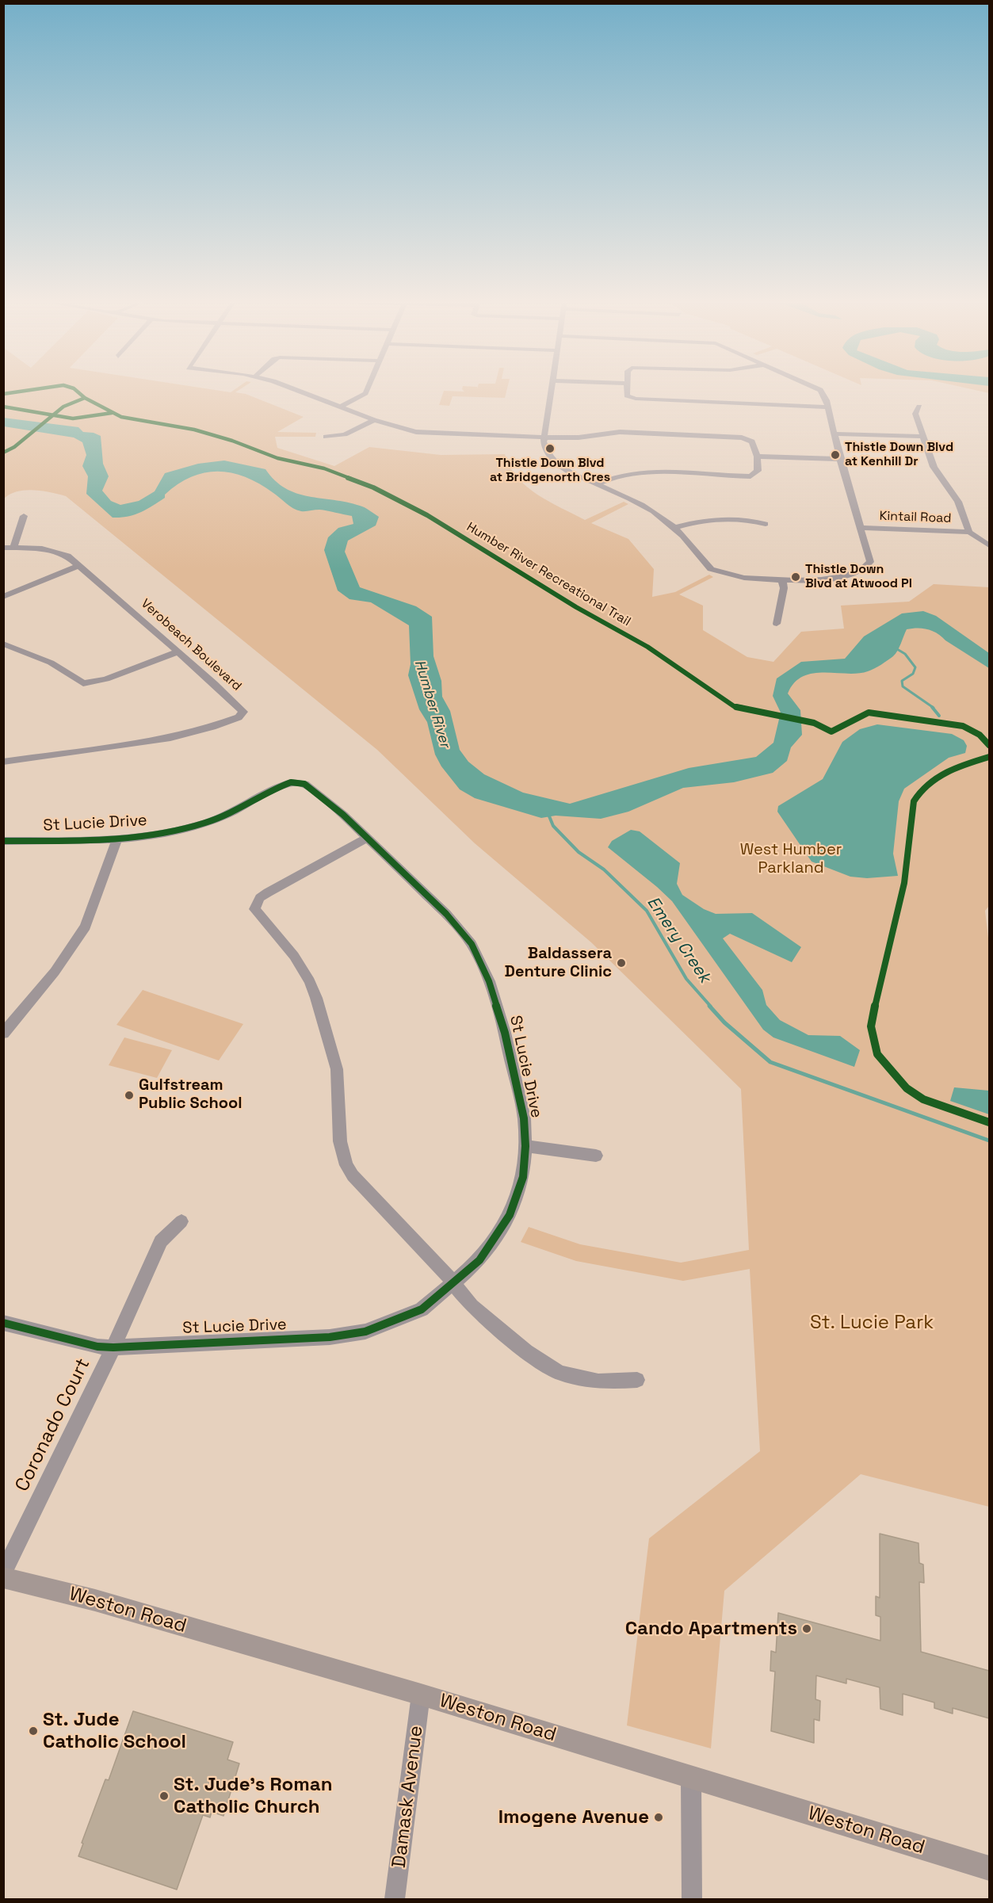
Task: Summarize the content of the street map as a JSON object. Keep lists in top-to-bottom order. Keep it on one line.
{"streets":{"main road":["Weston Road"],"street":["Kintail Road","Verobeach Boulevard","St Lucie Drive","Coronado Court","Damask Avenue"],"cycle path":["Humber River Recreational Trail"]},"crossings":[["St Lucie Drive","Coronado Court"],["Coronado Court","Weston Road"],["Weston Road","Damask Avenue"]],"water":["Humber River","Emery Creek"],"parks":["West Humber Parkland","St. Lucie Park"],"places":["Thistle Down Blvd at Bridgenorth Cres","Thistle Down Blvd at Kenhill Dr","Thistle Down Blvd at Atwood Pl","Baldassera Denture Clinic","Gulfstream Public School","Cando Apartments","St. Jude Catholic School","St. Jude's Roman Catholic Church","Imogene Avenue"]}
